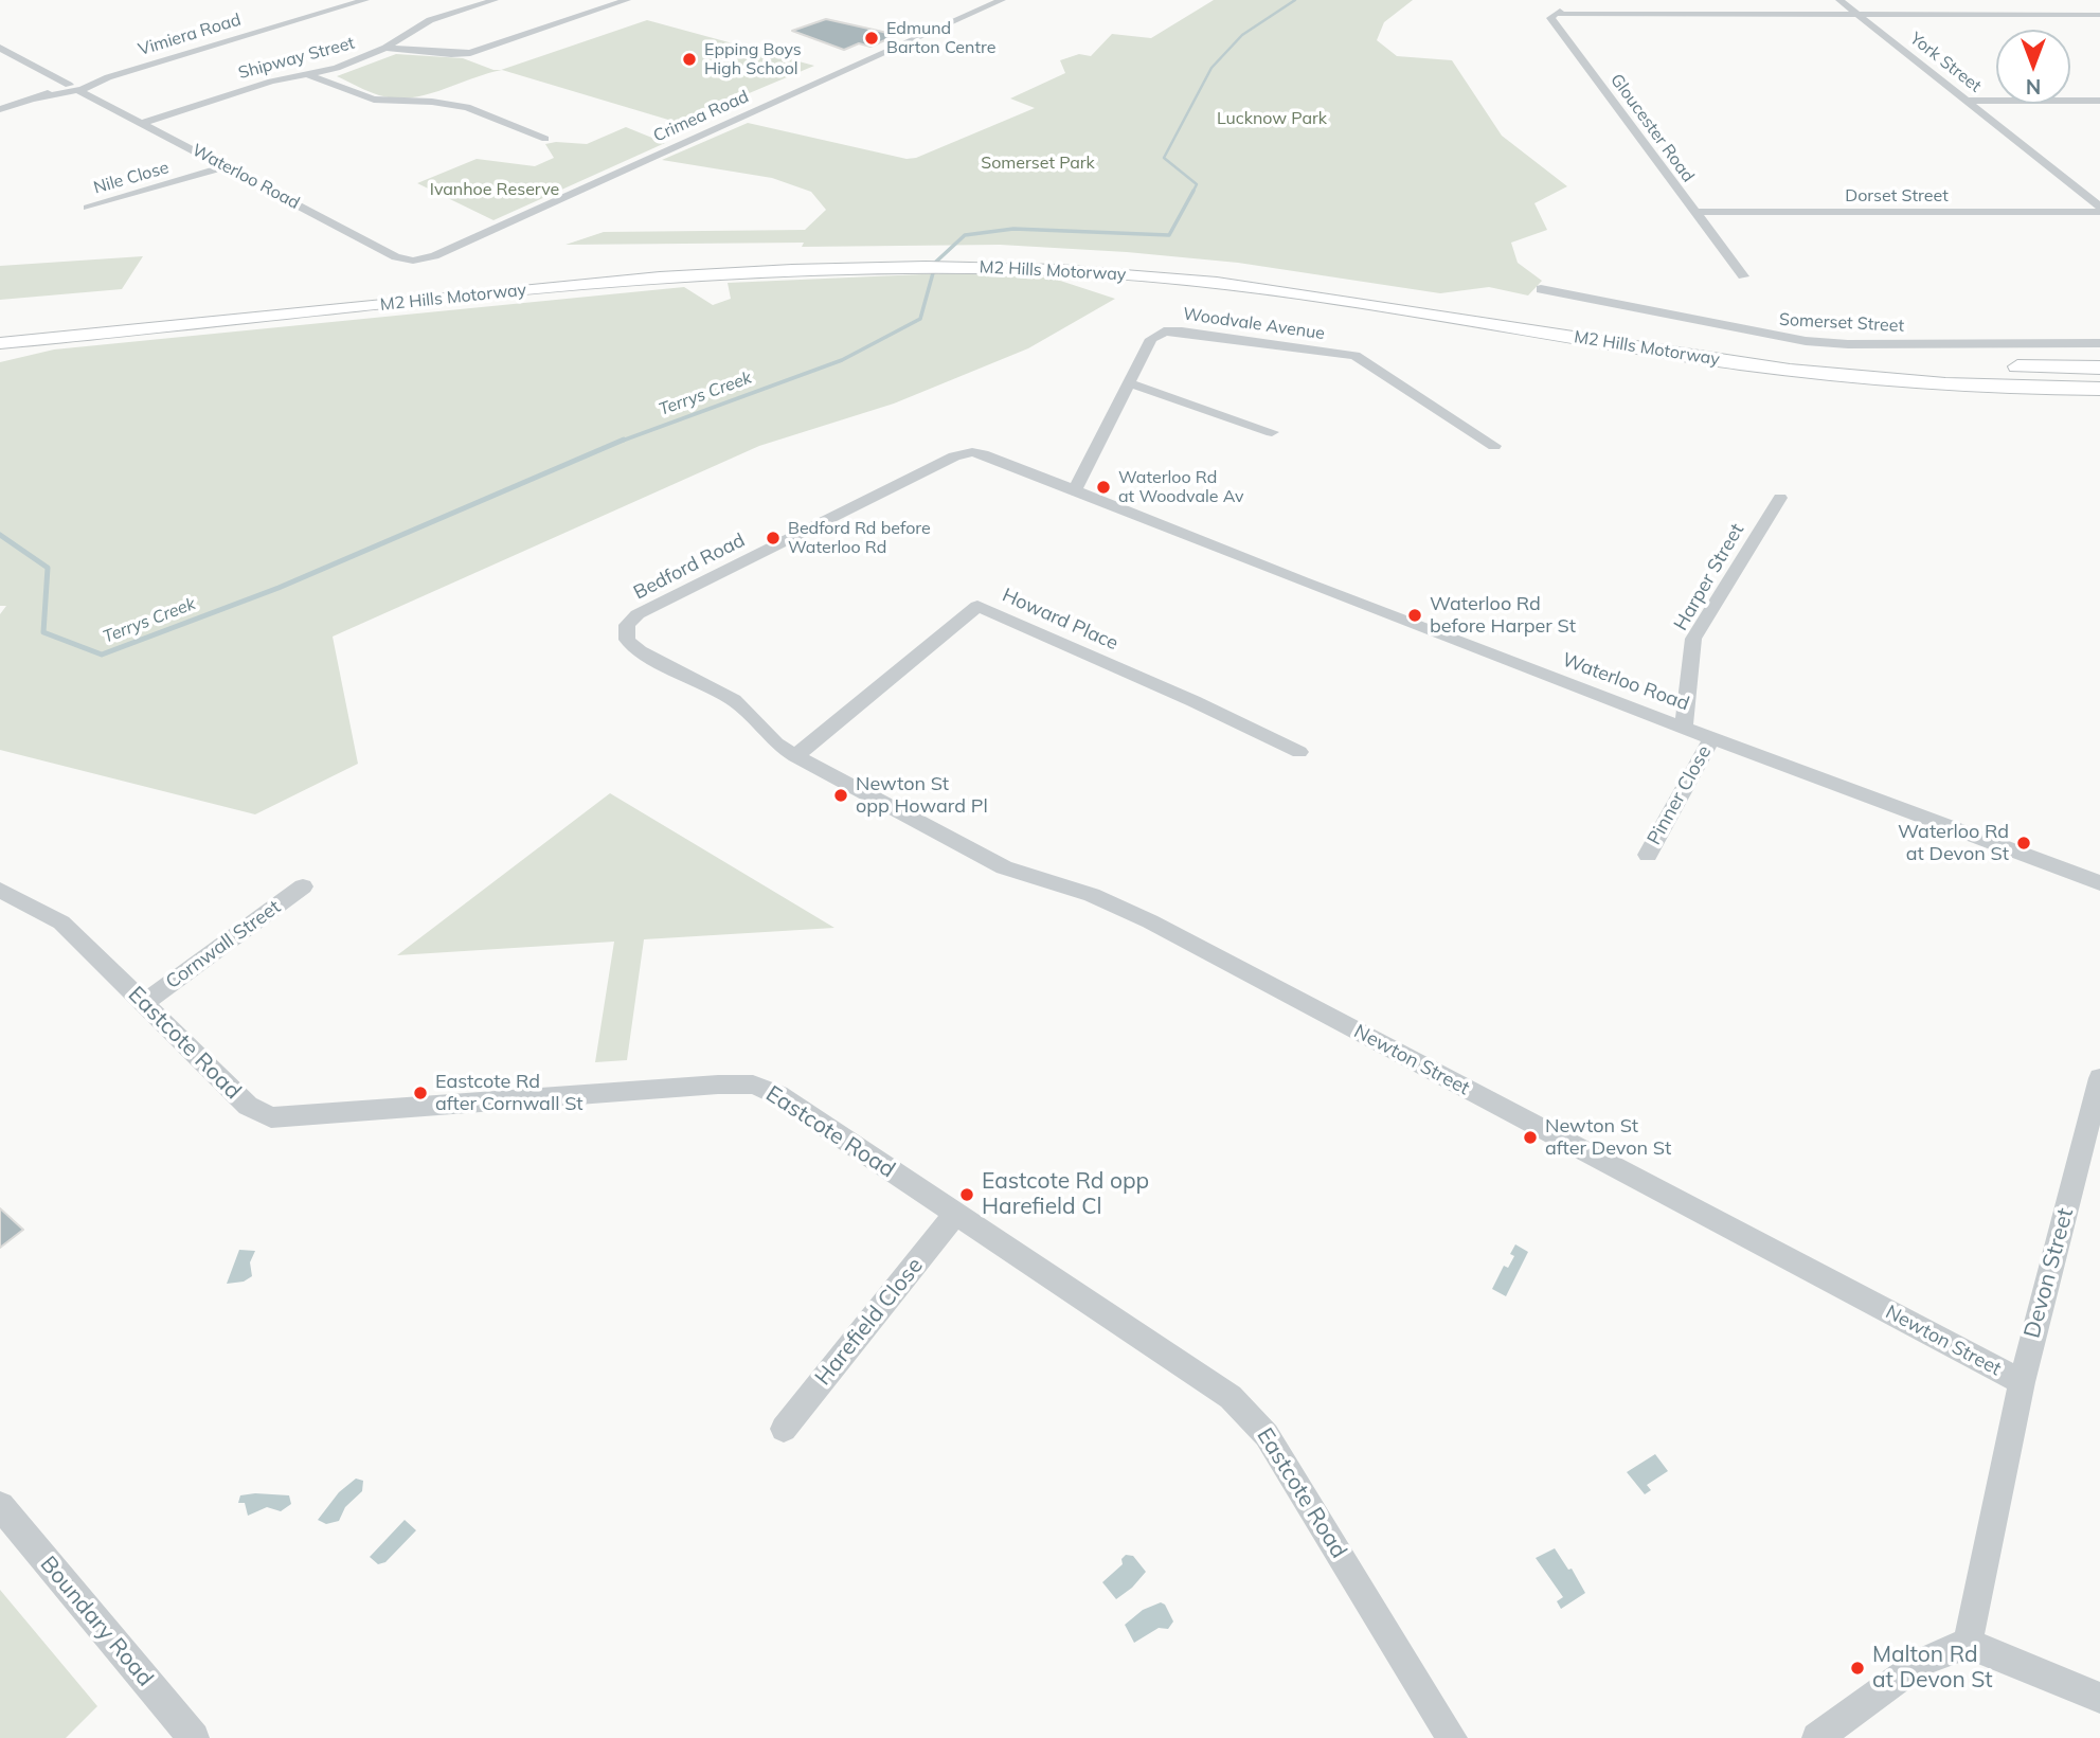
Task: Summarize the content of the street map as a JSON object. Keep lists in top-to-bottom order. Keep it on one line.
{"streets":{"highway":["M2 Hills Motorway"],"street":["Vimiera Road","Shipway Street","York Street","Crimea Road","Gloucester Road","Waterloo Road","Nile Close","Dorset Street","Somerset Street","Woodvale Avenue","Bedford Road","Harper Street","Howard Place","Pinner Close","Cornwall Street","Eastcote Road","Newton Street","Devon Street","Harefield Close","Boundary Road"]},"crossings":[["Vimiera Road","Waterloo Road"],["Shipway Street","Waterloo Road"],["York Street","Dorset Street"],["Crimea Road","Waterloo Road"],["Gloucester Road","Dorset Street"],["Waterloo Road","Nile Close"],["Waterloo Road","Woodvale Avenue"],["Waterloo Road","Bedford Road"],["Waterloo Road","Harper Street"],["Waterloo Road","Pinner Close"],["Bedford Road","Howard Place"],["Bedford Road","Newton Street"],["Howard Place","Newton Street"],["Cornwall Street","Eastcote Road"],["Eastcote Road","Harefield Close"],["Newton Street","Devon Street"]],"water":["Terrys Creek"],"parks":["Lucknow Park","Somerset Park","Ivanhoe Reserve"],"places":["Edmund Barton Centre","Epping Boys High School","Waterloo Rd at Woodvale Av","Bedford Rd before Waterloo Rd","Waterloo Rd before Harper St","Newton St opp Howard Pl","Waterloo Rd at Devon St","Eastcote Rd after Cornwall St","Newton St after Devon St","Eastcote Rd opp Harefield Cl","Malton Rd at Devon St"],"north":"bottom"}
